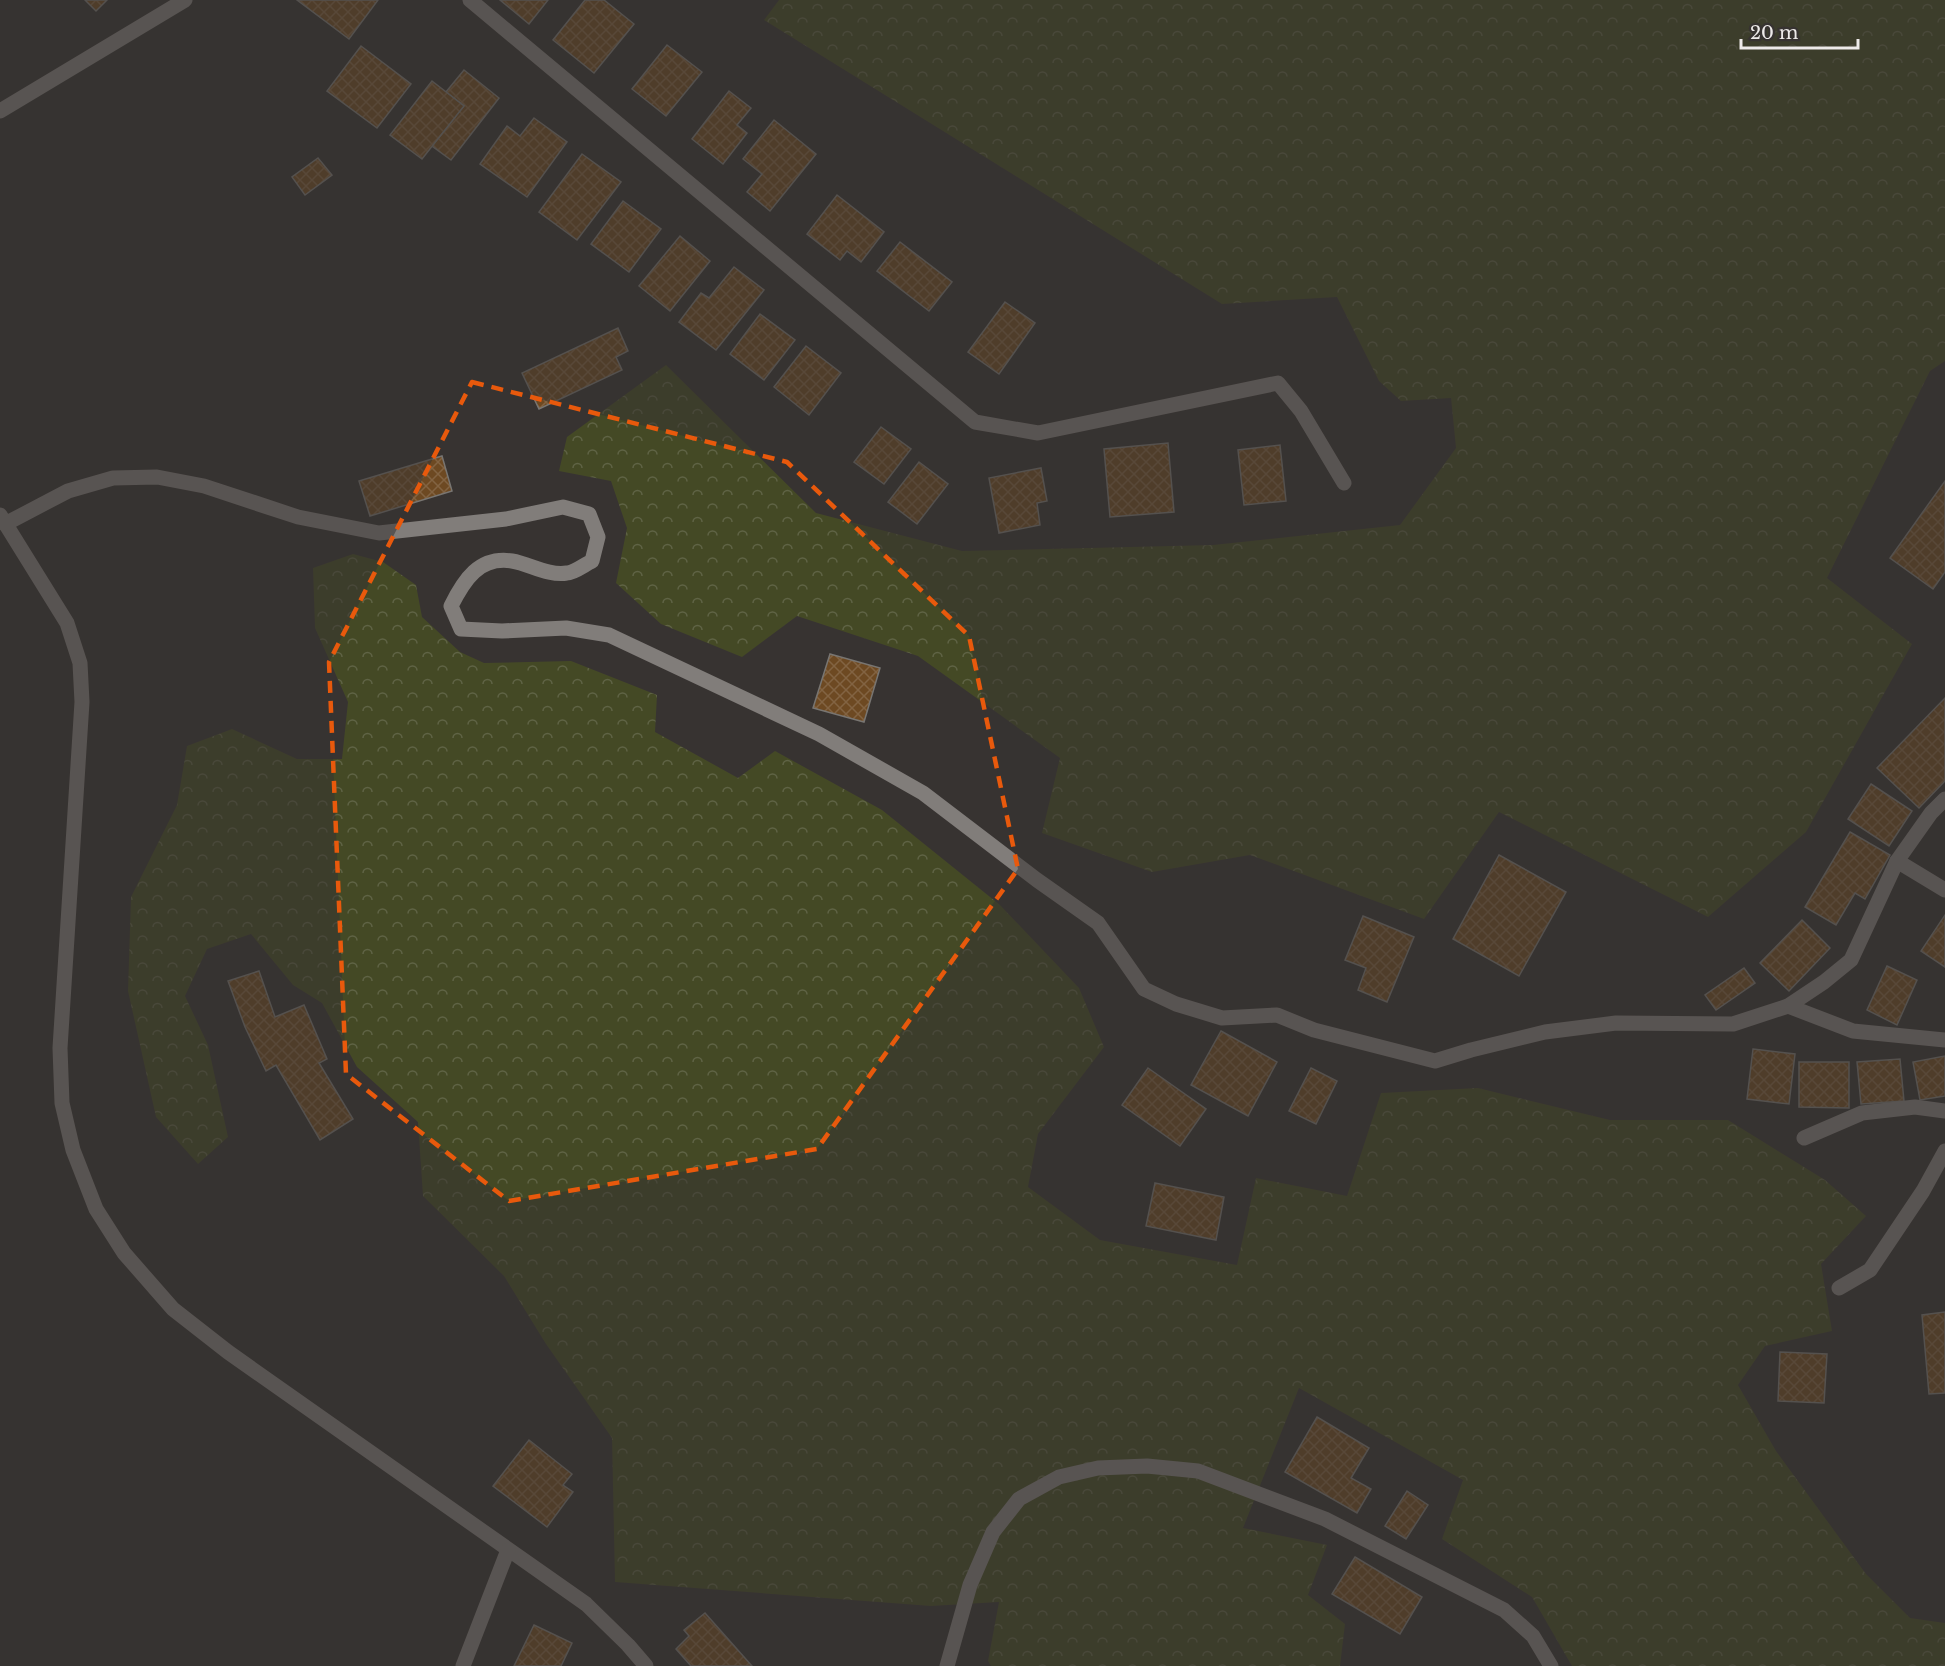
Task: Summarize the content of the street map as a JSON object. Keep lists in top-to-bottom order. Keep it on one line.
{"scale_bar":"20 m"}
